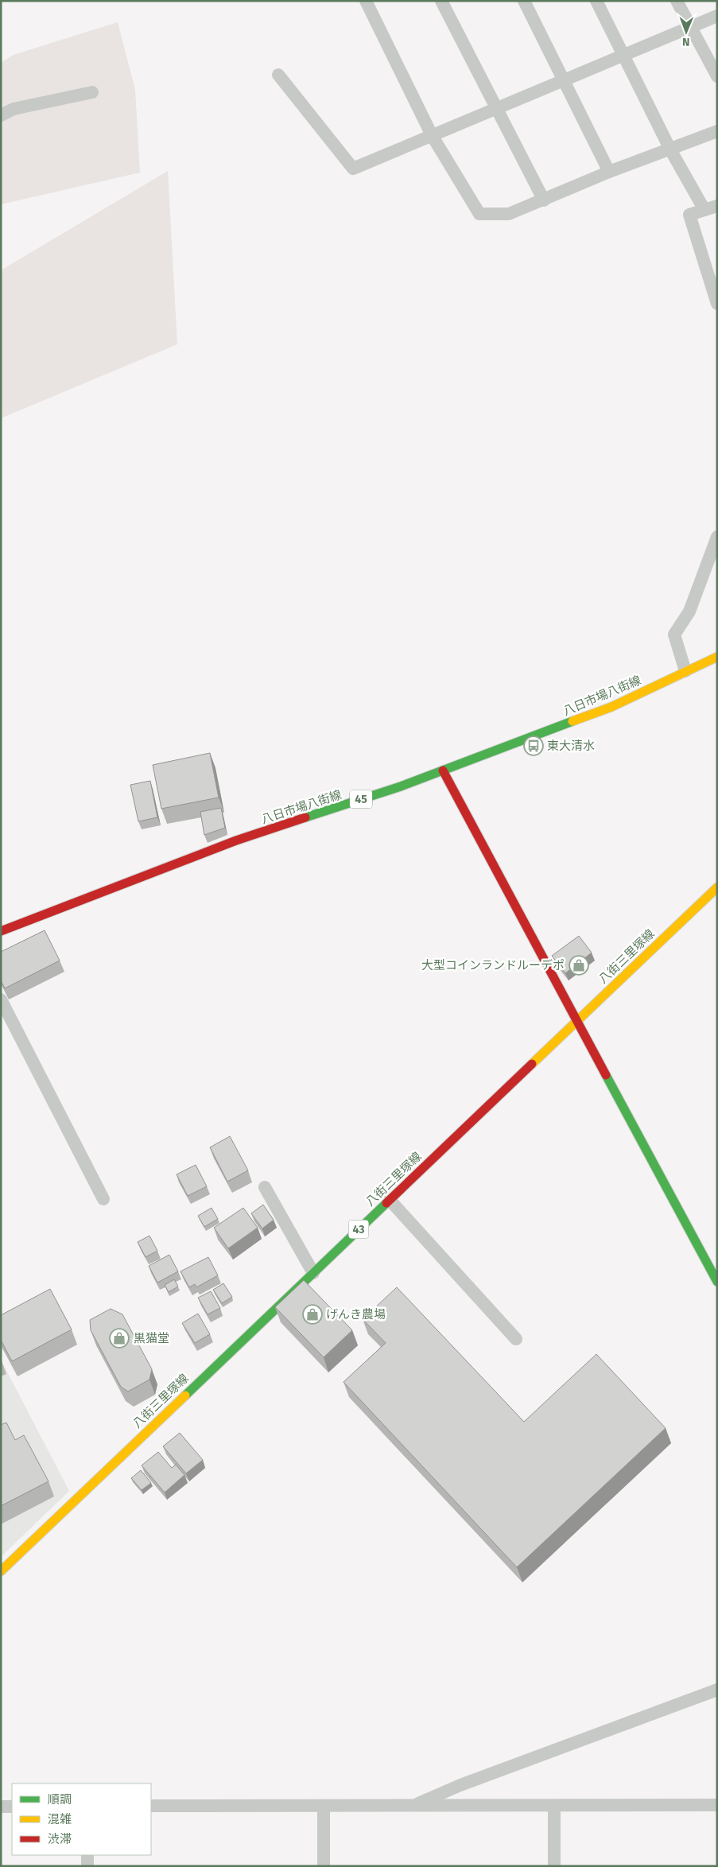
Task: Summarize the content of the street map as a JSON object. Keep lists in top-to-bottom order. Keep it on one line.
{"streets":{"main road":["八日市場八街線","45","八街三里塚線","43"]},"places":{"bus stop":["東大清水"],"shop":["大型コインランドルーデポ","げんき農場","黒猫堂"]},"legend":["順調","混雑","渋滞"],"north":"bottom"}
